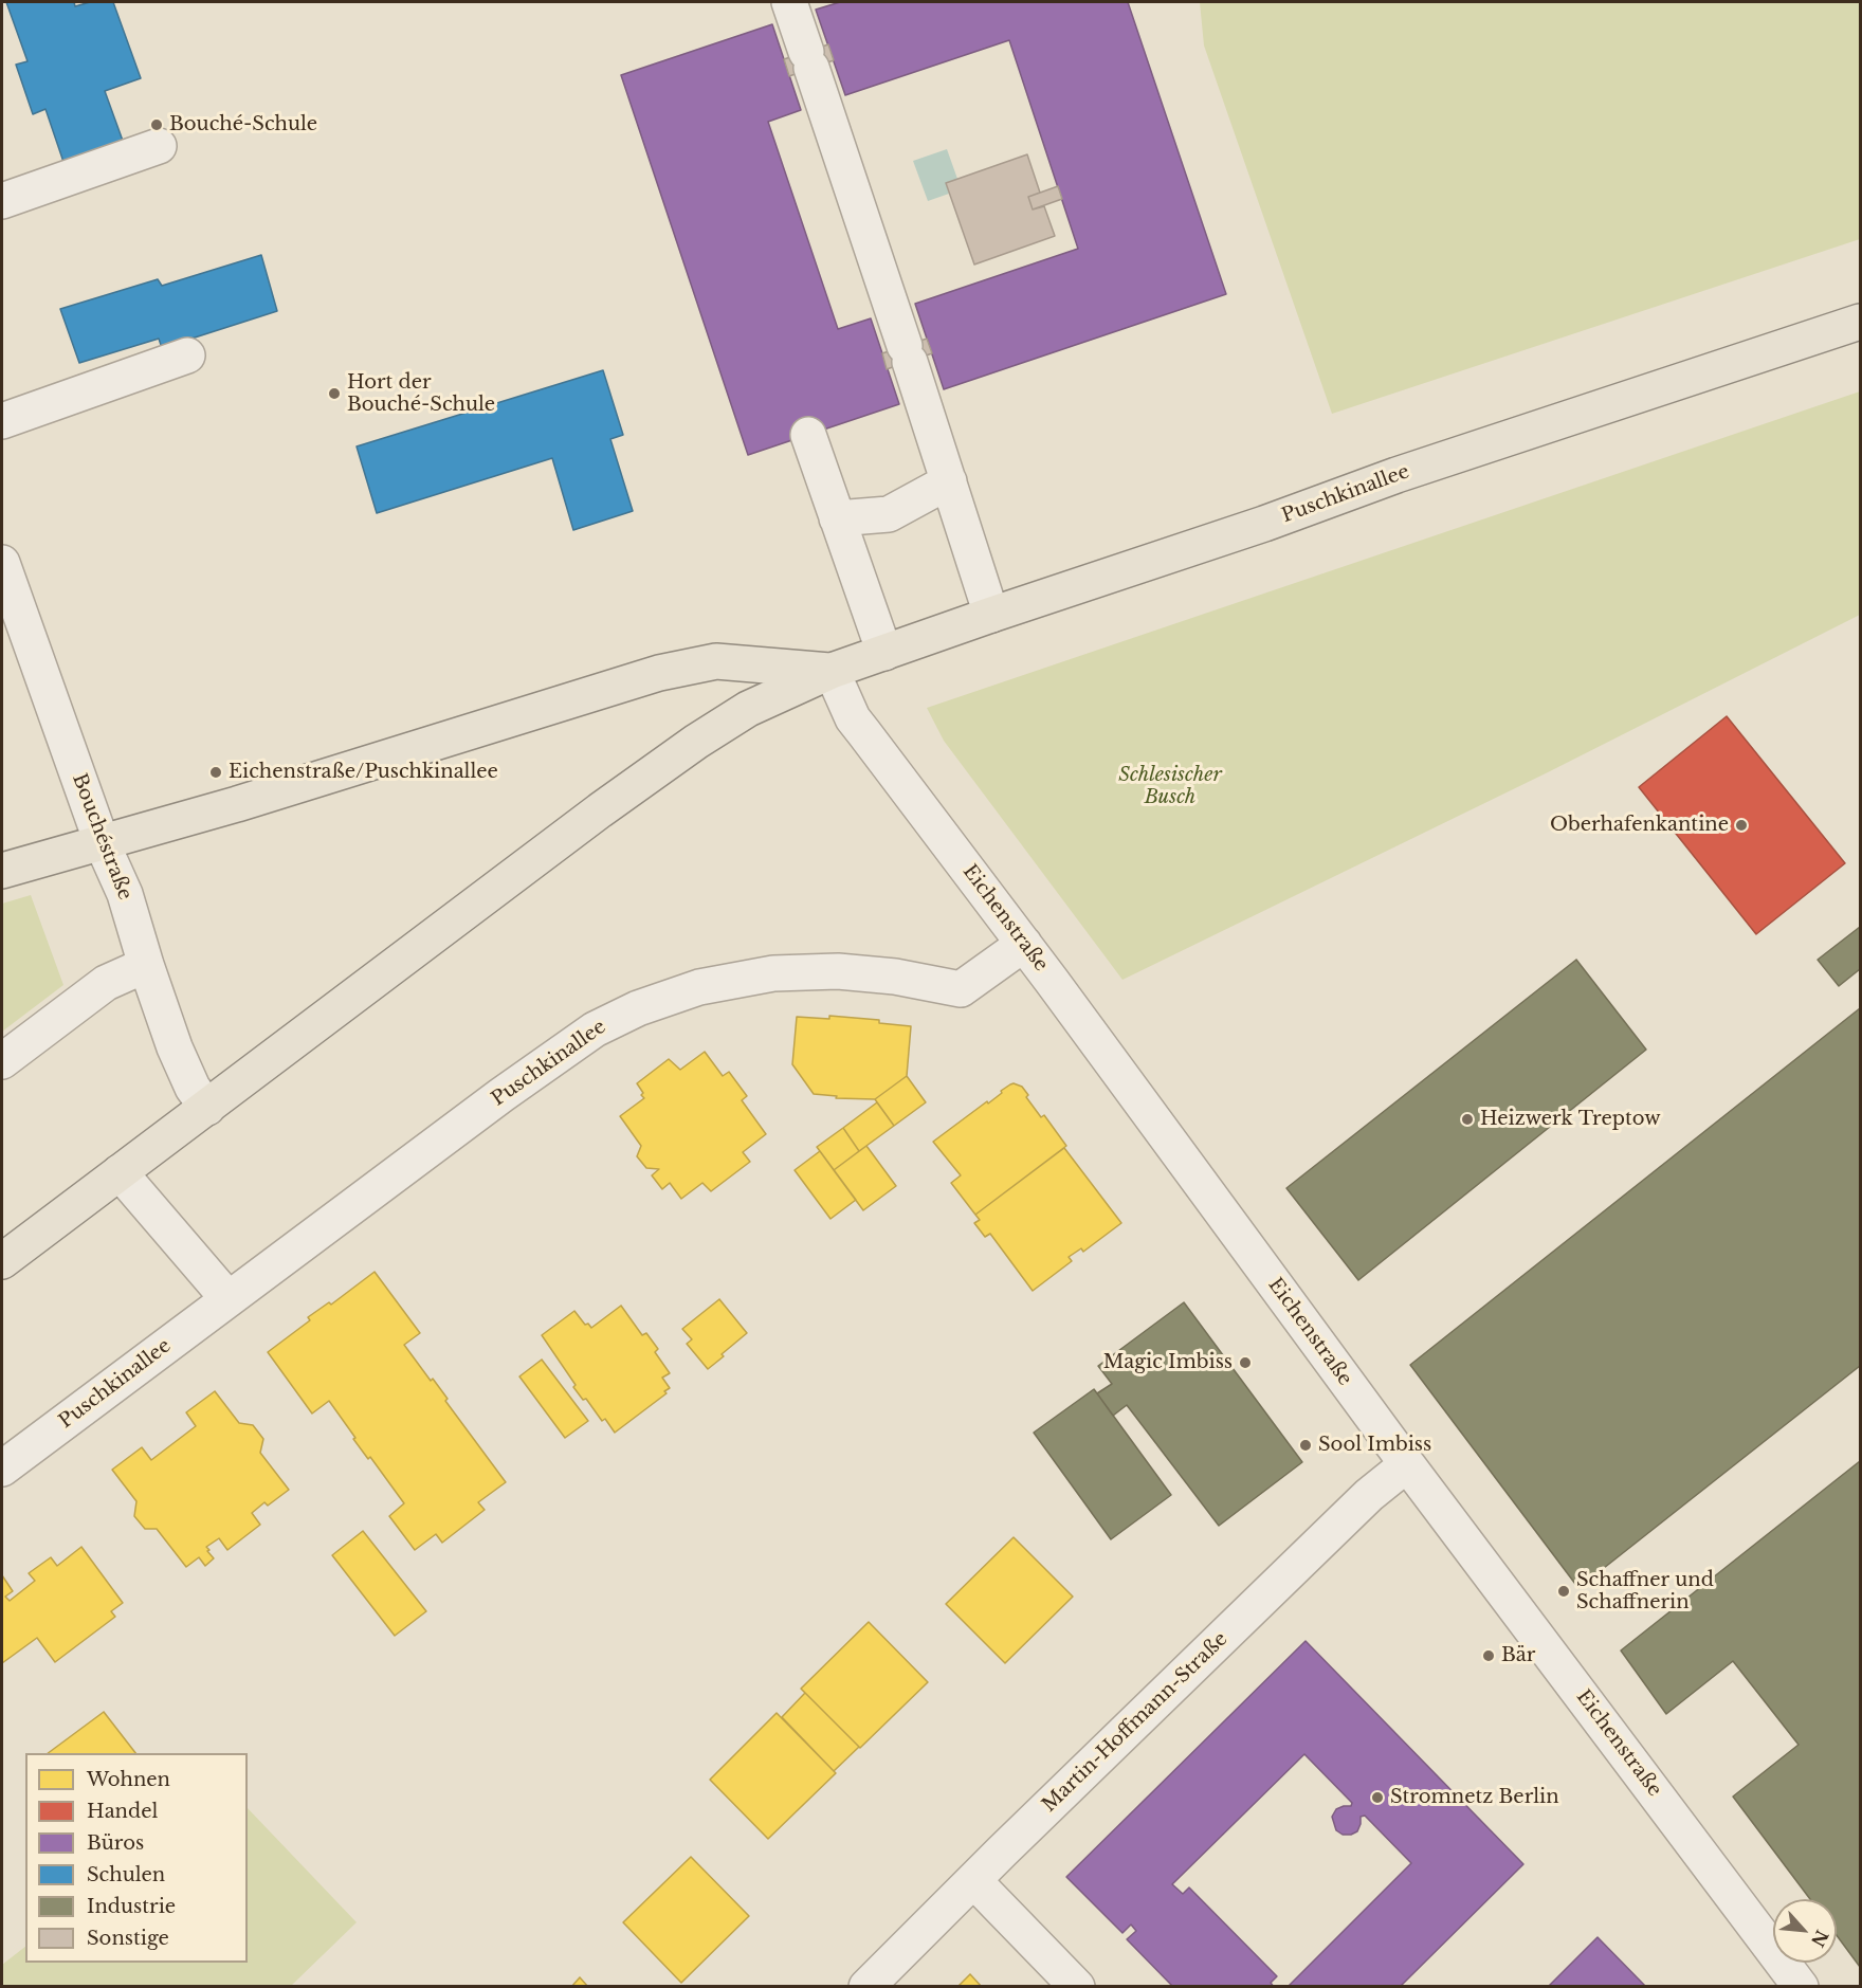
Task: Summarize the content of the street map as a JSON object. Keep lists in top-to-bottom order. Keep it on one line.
{"streets":{"main road":["Puschkinallee"],"street":["Bouchéstraße","Eichenstraße","Martin-Hoffmann-Straße"]},"crossings":[["Puschkinallee","Bouchéstraße"],["Puschkinallee","Eichenstraße"],["Eichenstraße","Martin-Hoffmann-Straße"]],"parks":["Schlesischer Busch"],"places":["Bouché-Schule","Hort der Bouché-Schule","Eichenstraße/Puschkinallee","Oberhafenkantine","Heizwerk Treptow","Magic Imbiss","Sool Imbiss","Schaffner und Schaffnerin","Bär","Stromnetz Berlin"],"legend":["Wohnen","Handel","Büros","Schulen","Industrie","Sonstige"],"north":"bottom right"}
